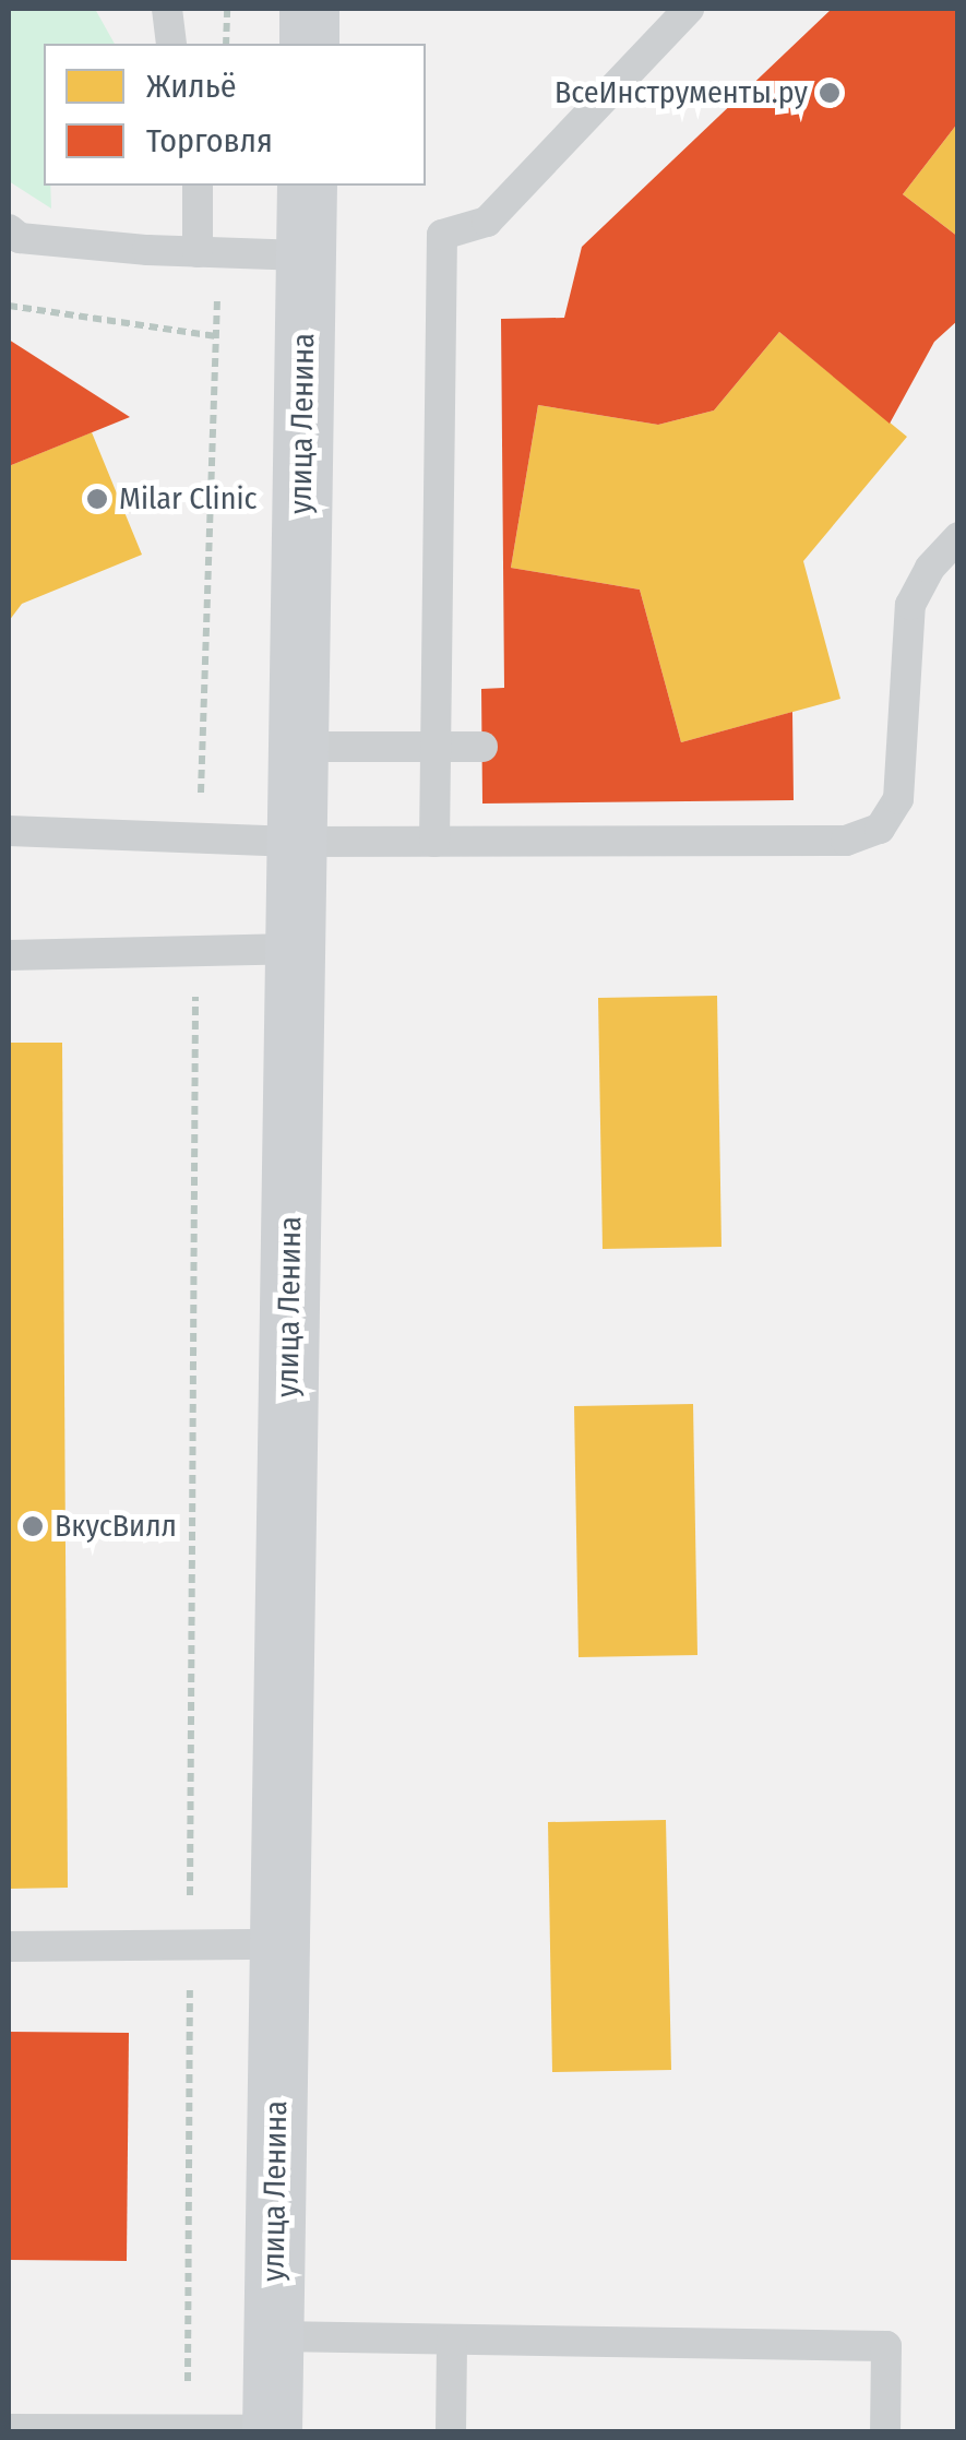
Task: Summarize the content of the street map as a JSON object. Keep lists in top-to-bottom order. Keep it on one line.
{"streets":{"main road":["улица Ленина"]},"places":["ВсеИнструменты.ру","Milar Clinic","ВкусВилл"],"legend":["Жильё","Торговля"]}
